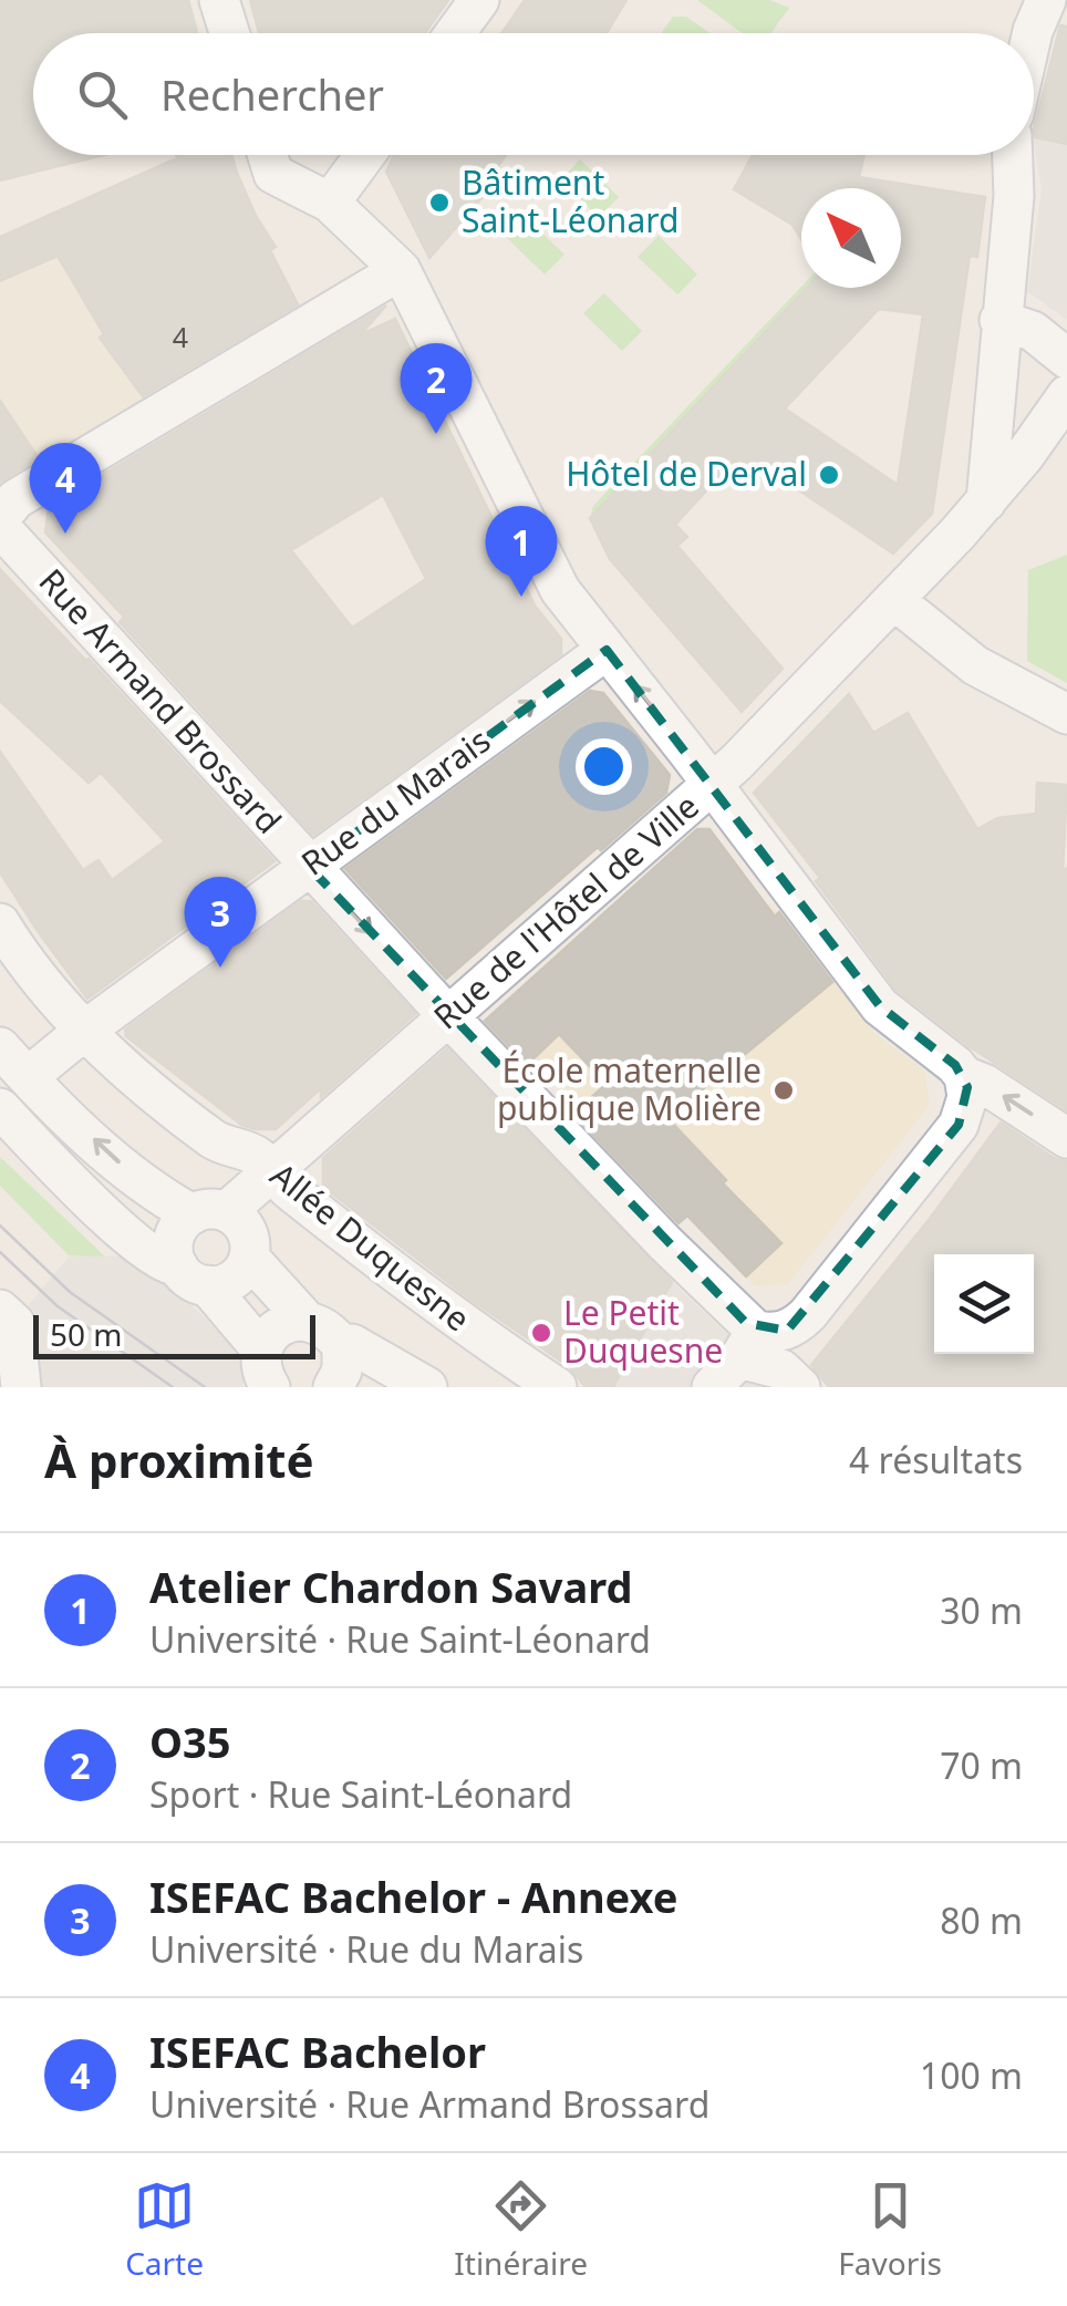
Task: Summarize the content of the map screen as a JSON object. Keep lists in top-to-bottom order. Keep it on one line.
{"streets":{"street":["Rue Armand Brossard","Rue du Marais","Rue de l'Hôtel de Ville","Allée Duquesne"]},"crossings":[["Rue Armand Brossard","Rue du Marais"],["Rue Armand Brossard","Rue de l'Hôtel de Ville"],["Rue du Marais","Allée Duquesne"],["Rue de l'Hôtel de Ville","Allée Duquesne"]],"one_way":["Rue du Marais"],"places":["Bâtiment Saint-Léonard","Hôtel de Derval","École maternelle publique Molière","Le Petit Duquesne"],"house_numbers":["4"],"scale_bar":"50 m","north":"top left","page":{"search":"Rechercher","pins":["2","4","1","3"],"scale":"50 m","heading":["À proximité","4 résultats"],"list":[{"mark":"1","name":"Atelier Chardon Savard","note":"Université · Rue Saint-Léonard","value":"30 m"},{"mark":"2","name":"O35","note":"Sport · Rue Saint-Léonard","value":"70 m"},{"mark":"3","name":"ISEFAC Bachelor - Annexe","note":"Université · Rue du Marais","value":"80 m"},{"mark":"4","name":"ISEFAC Bachelor","note":"Université · Rue Armand Brossard","value":"100 m"}],"nav":["Carte","Itinéraire","Favoris"]}}
